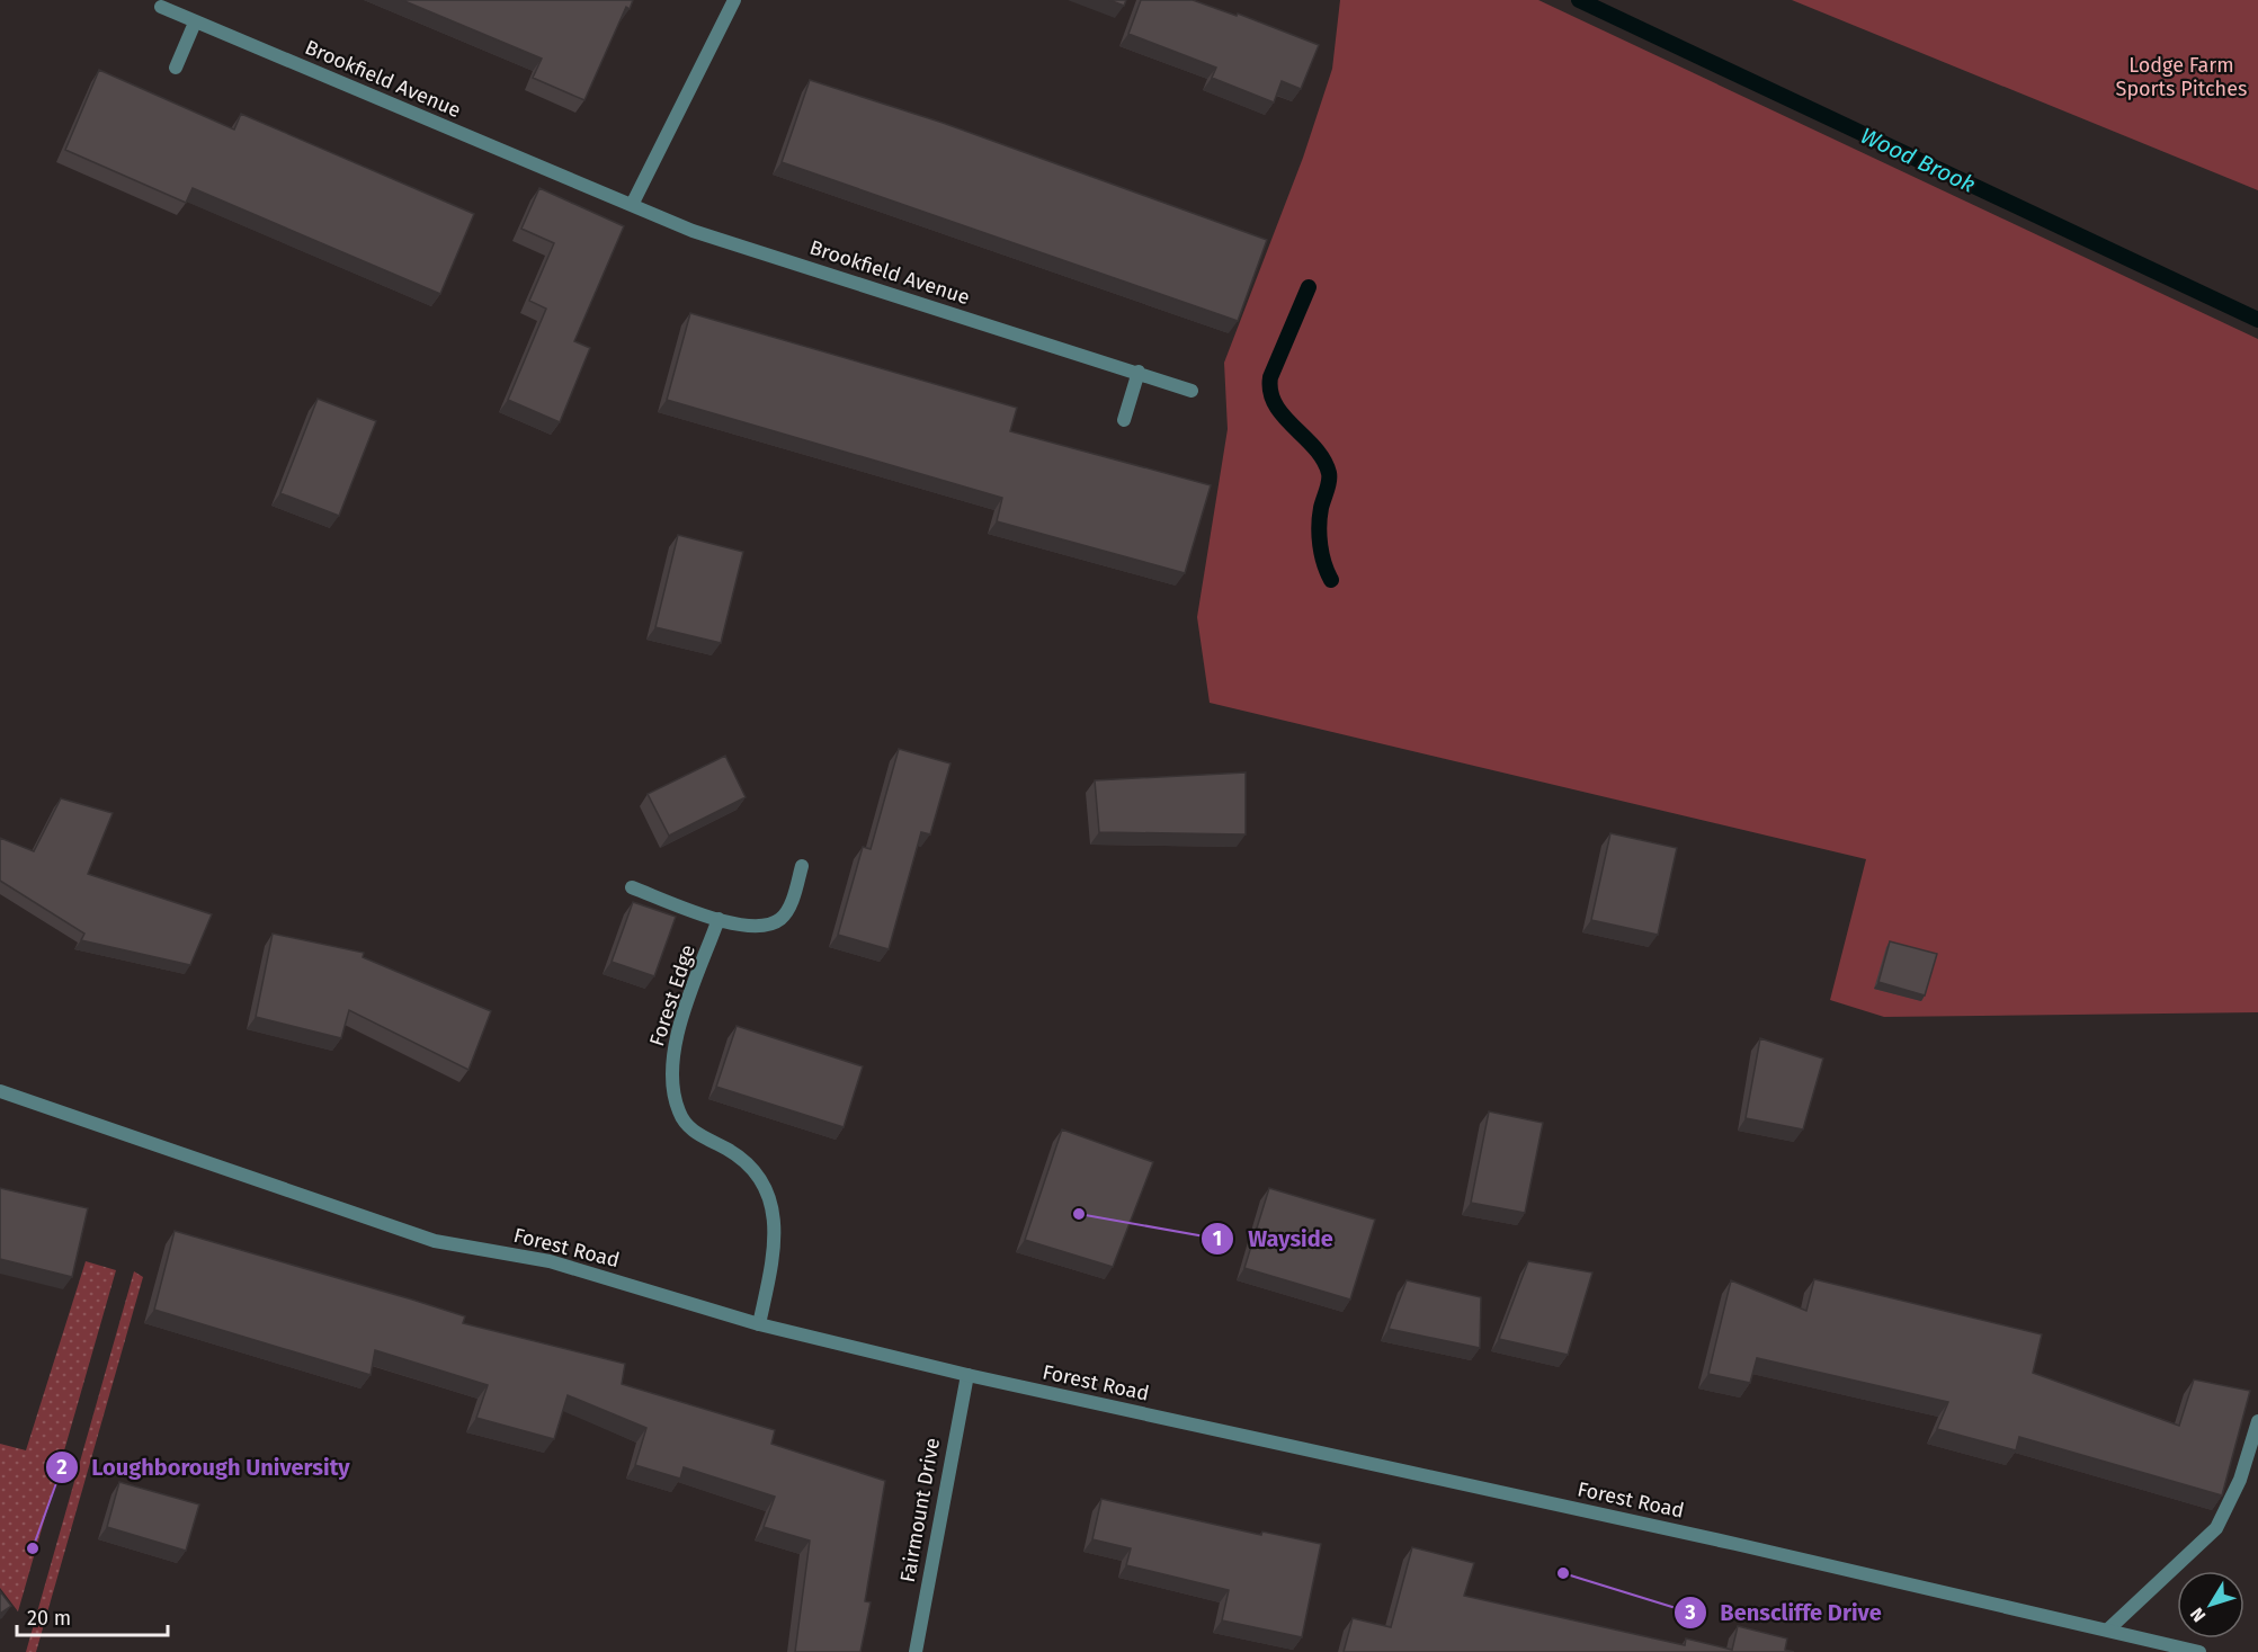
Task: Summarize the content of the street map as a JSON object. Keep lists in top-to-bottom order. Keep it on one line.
{"streets":{"street":["Brookfield Avenue","Forest Edge","Forest Road","Fairmount Drive"]},"crossings":[["Forest Edge","Forest Road"],["Forest Road","Fairmount Drive"]],"water":["Wood Brook"],"parks":["Lodge Farm Sports Pitches"],"places":["Wayside","Loughborough University","Benscliffe Drive"],"scale_bar":"20 m","north":"bottom left"}
